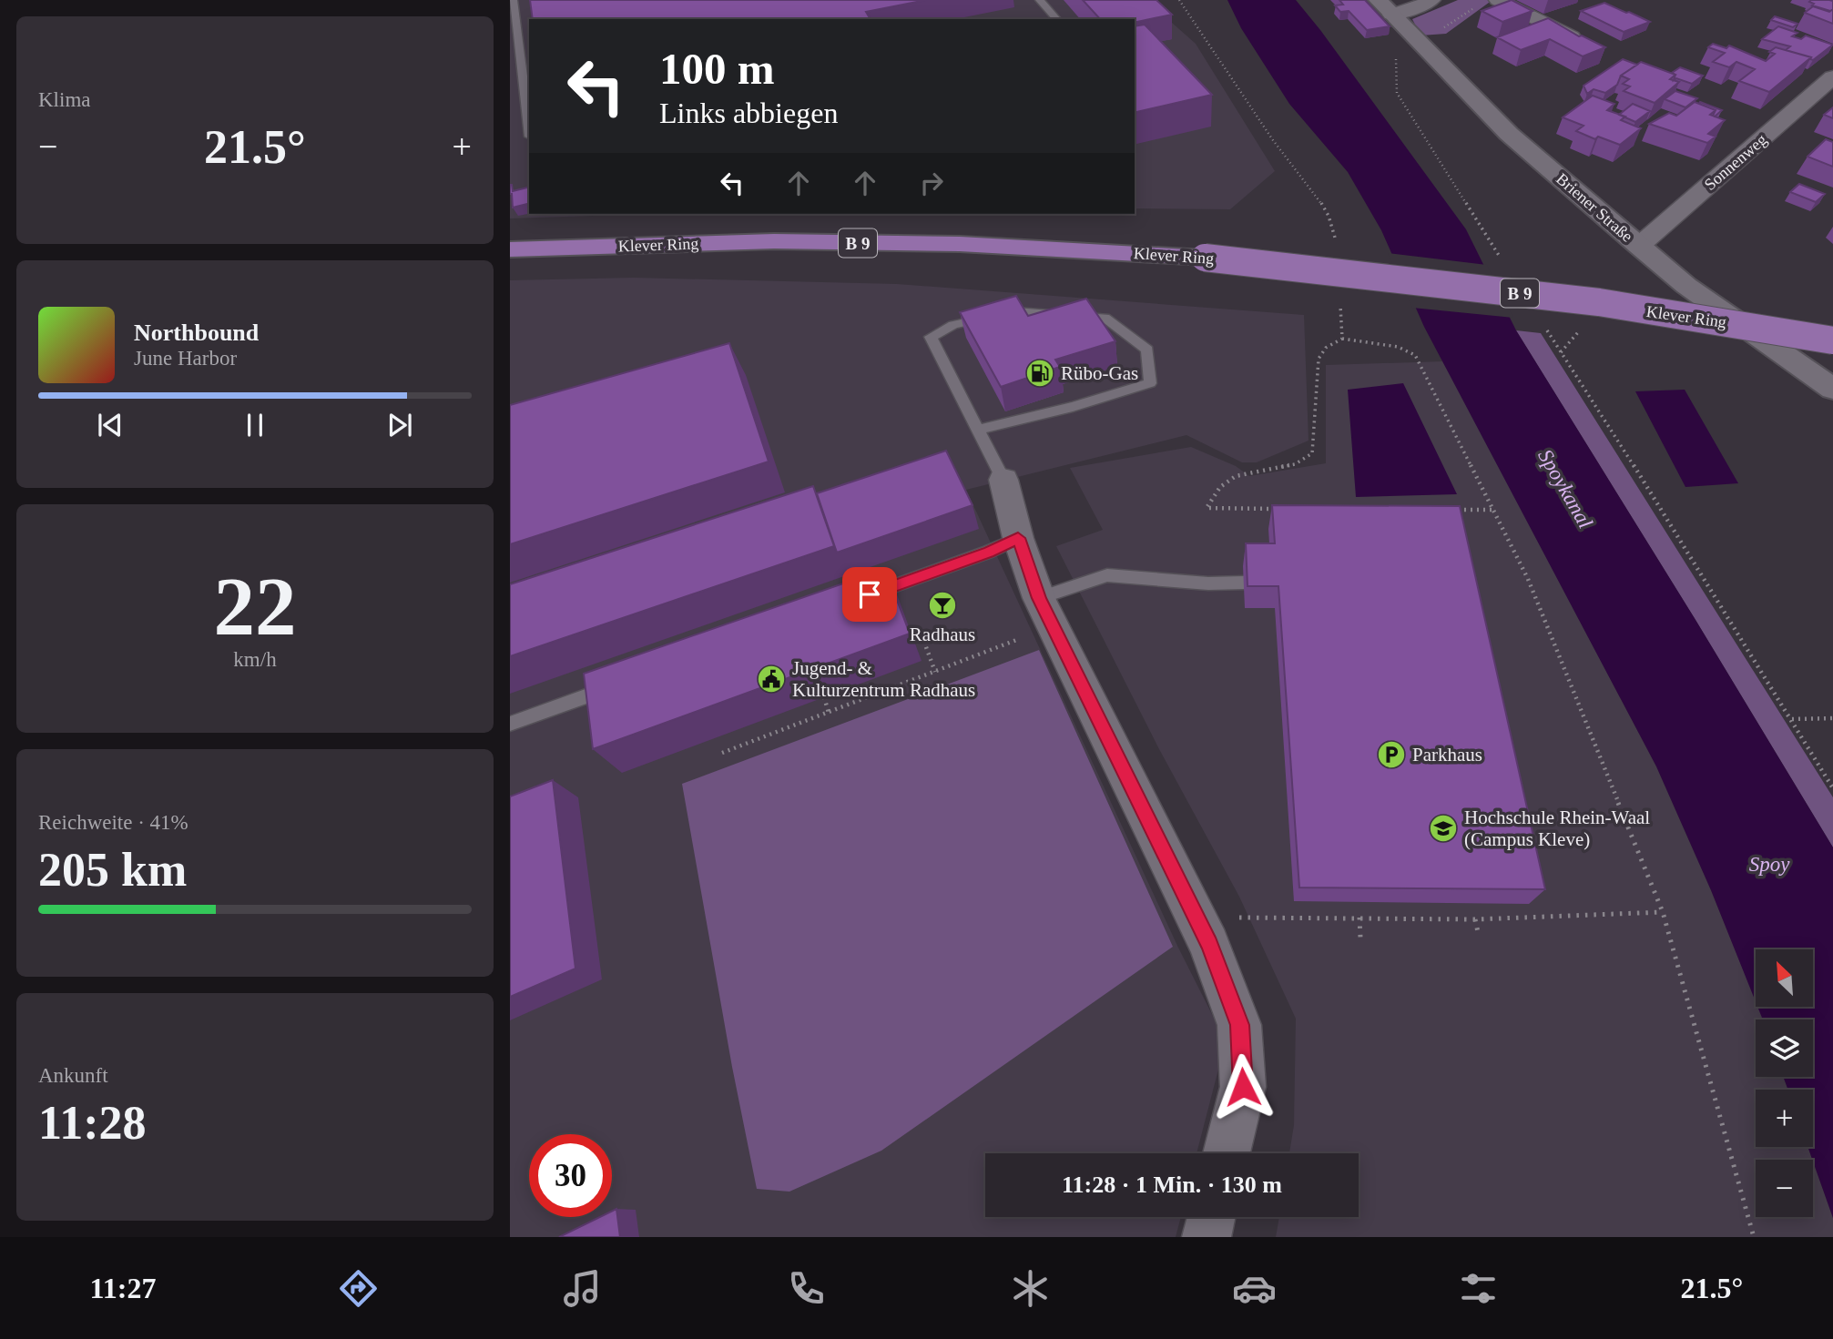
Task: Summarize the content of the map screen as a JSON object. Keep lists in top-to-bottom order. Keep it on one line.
{"streets":{"main road":["B 9","Klever Ring"],"street":["Sonnenweg","Briener Straße"]},"crossings":[["Sonnenweg","Briener Straße"]],"water":["Spoykanal","Spoy"],"places":{"fuel station":["Rübo-Gas"],"bar":["Radhaus"],"public building":["Jugend- & Kulturzentrum Radhaus"],"parking":["Parkhaus"],"school or university":["Hochschule Rhein-Waal (Campus Kleve)"]},"north":"top left","page":{"tile":["Klima",["22","km/h"],["Reichweite · 41%","205 km"],["Ankunft","11:28"]],"turn":["100 m","Links abbiegen"],"heat":["−","21.5°","+"],"song":["Northbound","June Harbor"],"map_buttons":["+","−"],"limit":"30","trip":"11:28 · 1 Min. · 130 m","tabs":["11:27","21.5°"]}}
